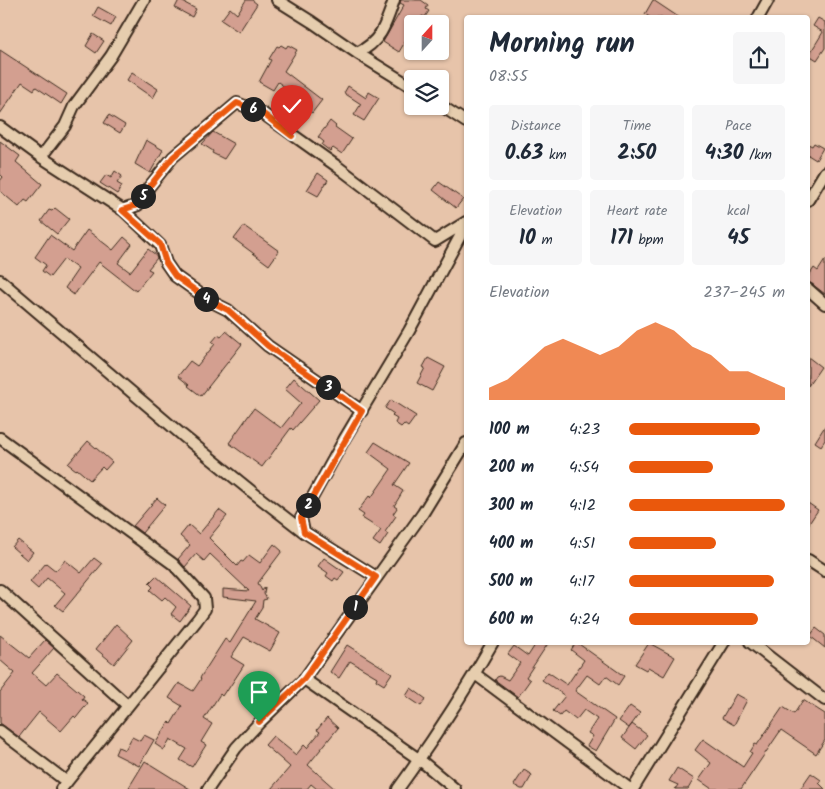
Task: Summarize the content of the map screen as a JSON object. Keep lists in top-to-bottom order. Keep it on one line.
{"north":"top","page":{"heading":["Morning run","08:55"],"pins":["6","5","4","3","2","1"],"stats":[["Distance","0.63 km"],["Time","2:50"],["Pace","4:30 /km"],["Elevation","10 m"],["Heart rate","171 bpm"],["kcal","45"]],"chart":["Elevation","237–245 m"],"list":[{"name":"100 m","note":"4:23"},{"name":"200 m","note":"4:54"},{"name":"300 m","note":"4:12"},{"name":"400 m","note":"4:51"},{"name":"500 m","note":"4:17"},{"name":"600 m","note":"4:24"}]}}
